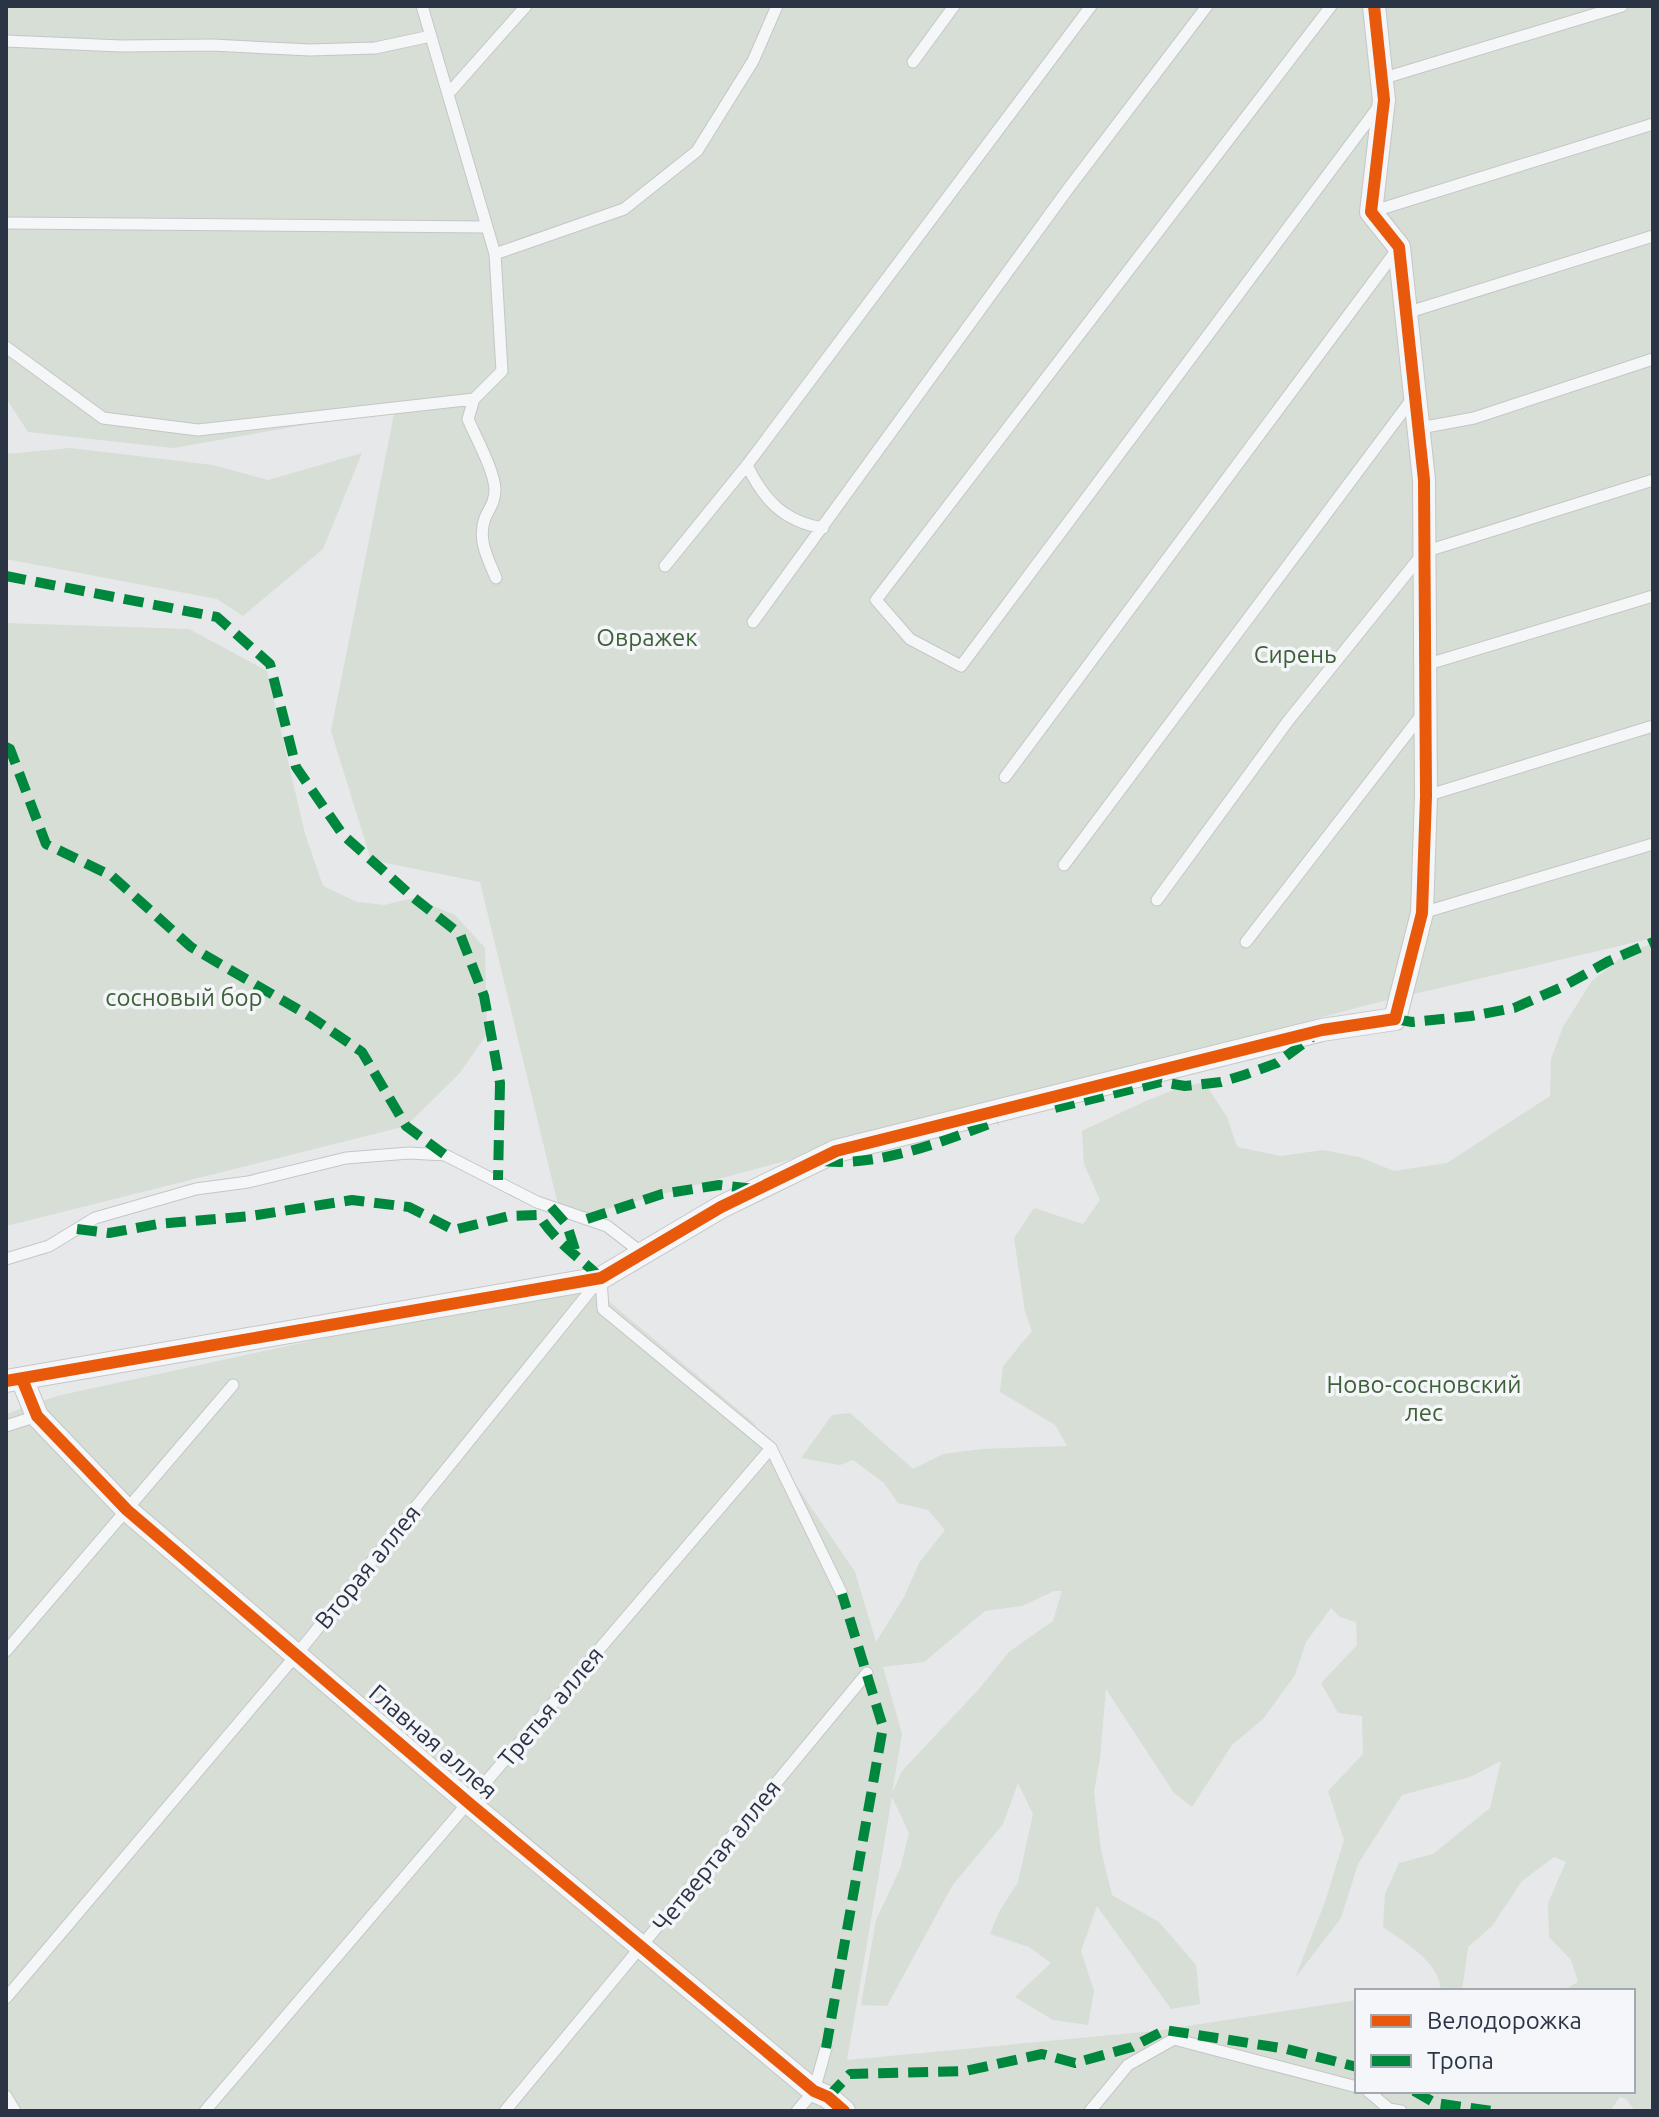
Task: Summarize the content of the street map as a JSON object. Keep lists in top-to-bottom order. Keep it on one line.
{"streets":{"street":["Главная аллея"],"lane":["Вторая аллея","Третья аллея","Четвертая аллея"]},"crossings":[["Вторая аллея","Главная аллея"],["Третья аллея","Главная аллея"],["Главная аллея","Четвертая аллея"]],"parks":["Овражек","Сирень","сосновый бор","Ново-сосновский лес"],"legend":["Велодорожка","Тропа"]}
